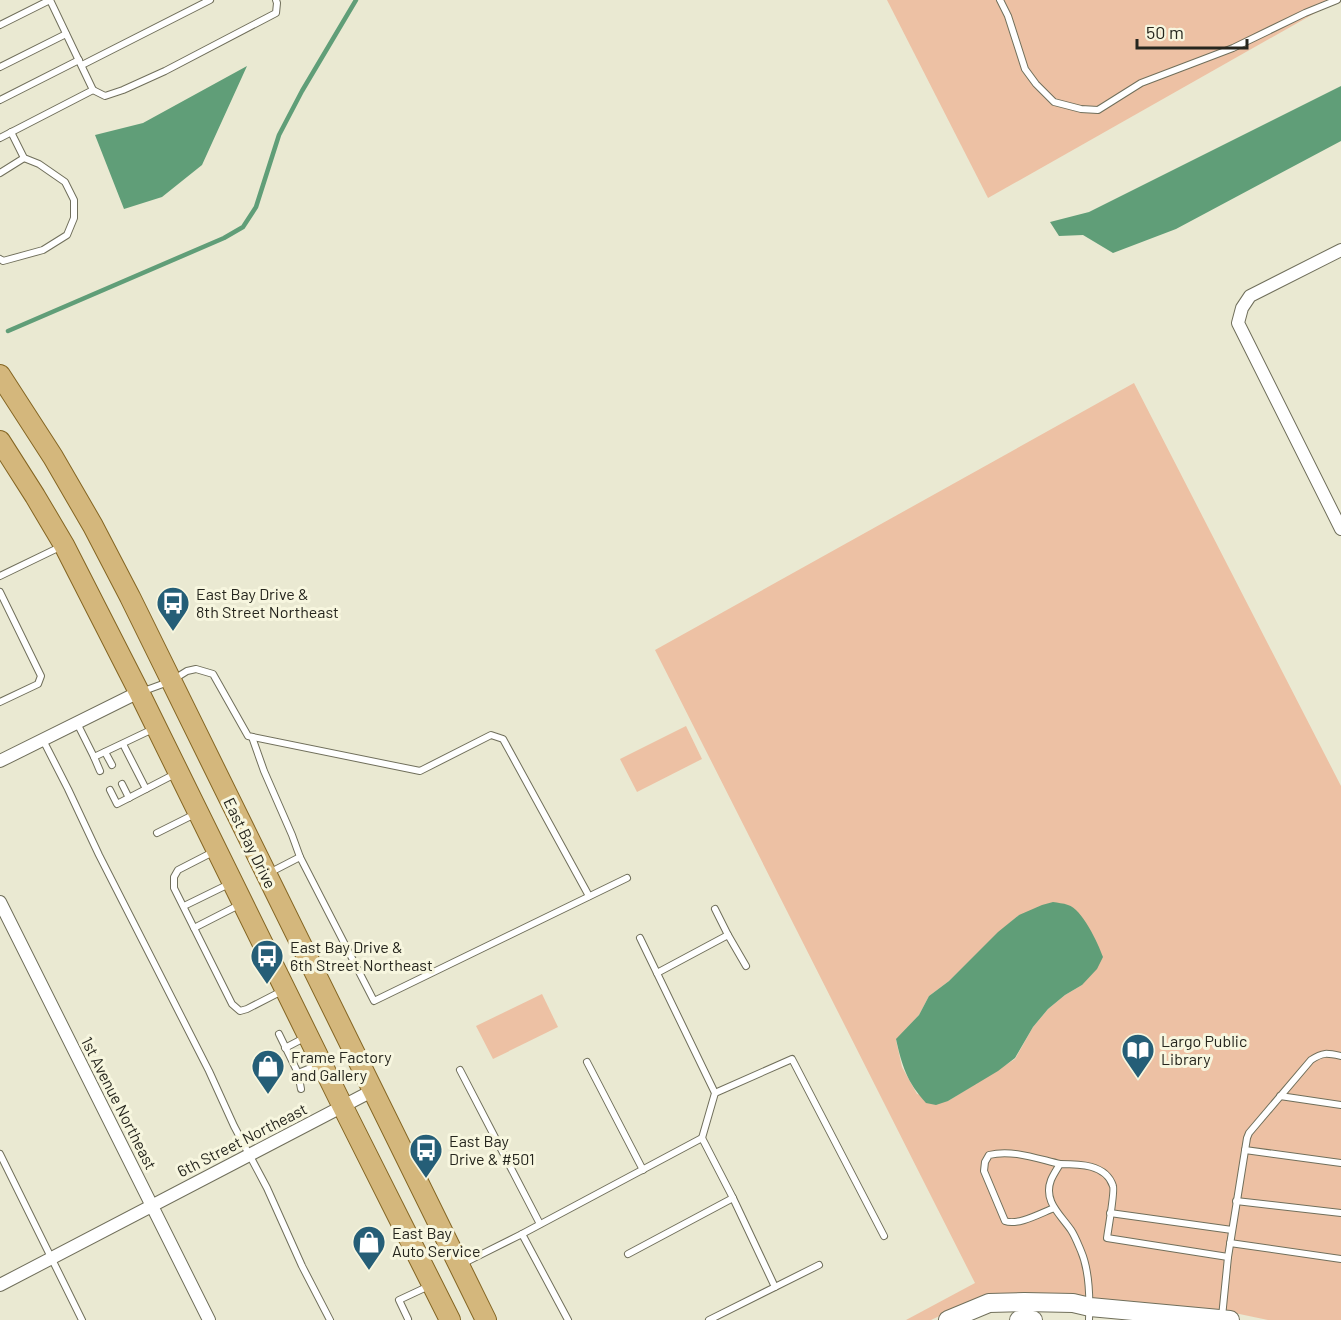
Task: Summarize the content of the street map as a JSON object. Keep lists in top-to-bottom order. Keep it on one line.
{"streets":{"main road":["East Bay Drive"],"street":["1st Avenue Northeast","6th Street Northeast"]},"crossings":[["East Bay Drive","6th Street Northeast"],["1st Avenue Northeast","6th Street Northeast"]],"places":{"bus stop":["East Bay Drive & 8th Street Northeast","East Bay Drive & 6th Street Northeast","East Bay Drive & #501"],"library":["Largo Public Library"],"shop":["Frame Factory and Gallery","East Bay Auto Service"]},"scale_bar":"50 m"}
